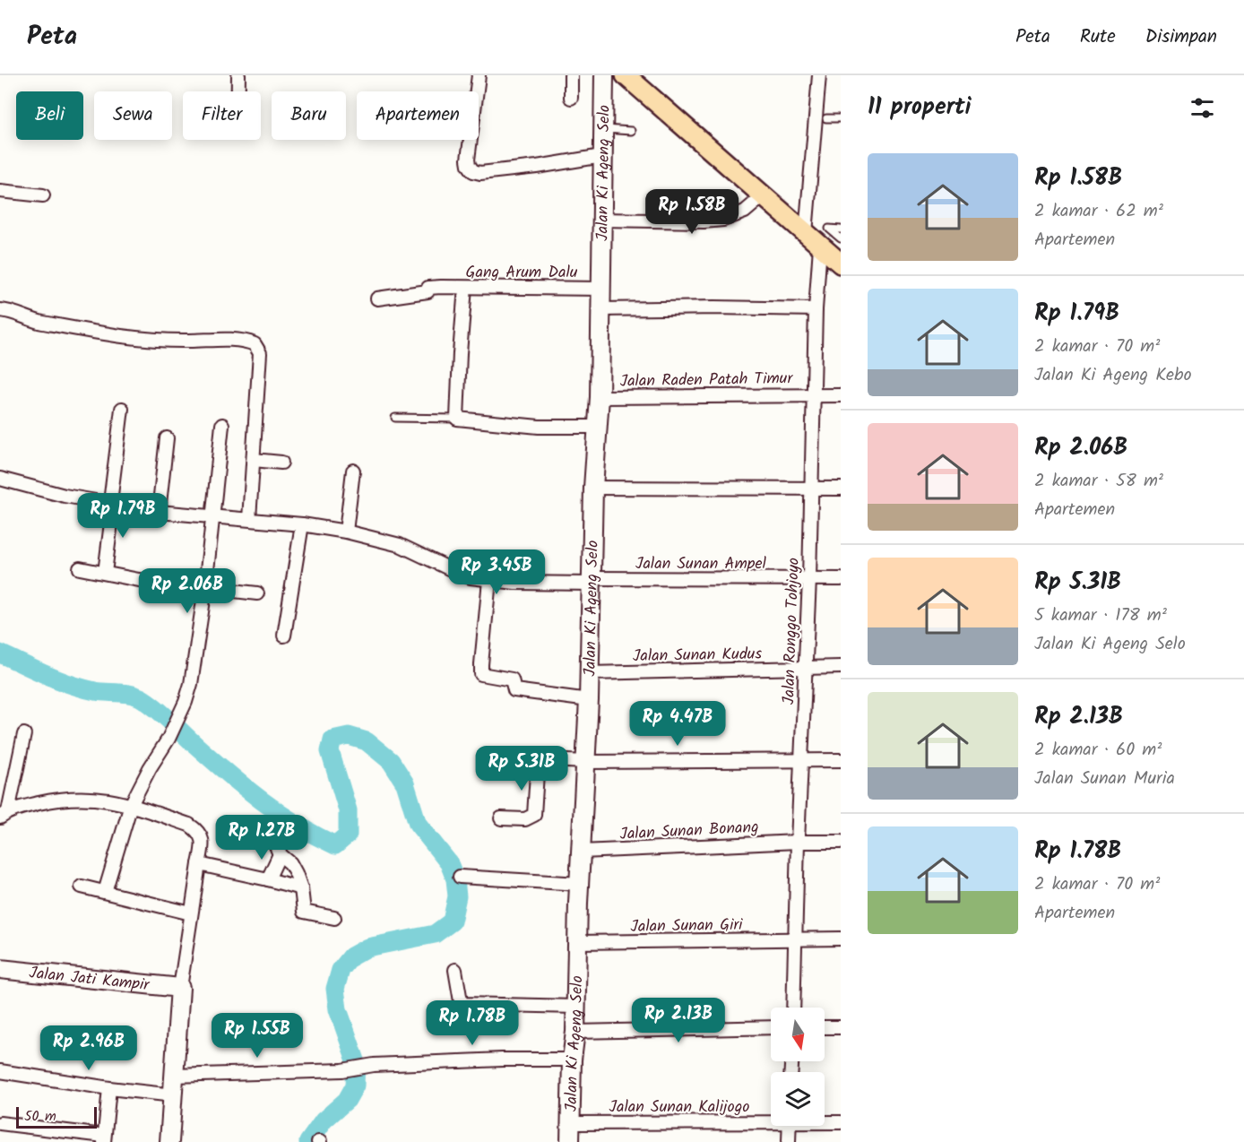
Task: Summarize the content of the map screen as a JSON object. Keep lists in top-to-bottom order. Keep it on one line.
{"streets":{"street":["Jalan Ki Ageng Selo","Gang Arum Dalu","Jalan Raden Patah Timur","Jalan Sunan Ampel","Jalan Ronggo Tohjoyo","Jalan Sunan Kudus","Jalan Sunan Bonang","Jalan Sunan Giri","Jalan Jati Kampir","Jalan Sunan Kalijogo"]},"crossings":[["Jalan Ki Ageng Selo","Gang Arum Dalu"],["Jalan Ki Ageng Selo","Jalan Raden Patah Timur"],["Jalan Ki Ageng Selo","Jalan Sunan Ampel"],["Jalan Ki Ageng Selo","Jalan Sunan Kudus"],["Jalan Ki Ageng Selo","Jalan Sunan Bonang"],["Jalan Ki Ageng Selo","Jalan Sunan Giri"],["Jalan Ki Ageng Selo","Jalan Sunan Kalijogo"],["Jalan Raden Patah Timur","Jalan Ronggo Tohjoyo"],["Jalan Sunan Ampel","Jalan Ronggo Tohjoyo"],["Jalan Ronggo Tohjoyo","Jalan Sunan Kudus"],["Jalan Ronggo Tohjoyo","Jalan Sunan Bonang"],["Jalan Ronggo Tohjoyo","Jalan Sunan Giri"]],"scale_bar":"50 m","north":"bottom","page":{"header":"Peta","nav":["Peta","Rute","Disimpan"],"heading":"11 properti","chip":["Beli","Sewa","Filter","Baru","Apartemen"],"list":[{"name":"Rp 1.58B","note":"2 kamar · 62 m² · Apartemen"},{"name":"Rp 1.79B","note":"2 kamar · 70 m² · Jalan Ki Ageng Kebo"},{"name":"Rp 2.06B","note":"2 kamar · 58 m² · Apartemen"},{"name":"Rp 5.31B","note":"5 kamar · 178 m² · Jalan Ki Ageng Selo"},{"name":"Rp 2.13B","note":"2 kamar · 60 m² · Jalan Sunan Muria"},{"name":"Rp 1.78B","note":"2 kamar · 70 m² · Apartemen"}],"price":["Rp 1.58B","Rp 1.79B","Rp 3.45B","Rp 2.06B","Rp 4.47B","Rp 5.31B","Rp 1.27B","Rp 2.13B","Rp 1.78B","Rp 1.55B","Rp 2.96B"],"scale":"50 m"}}
